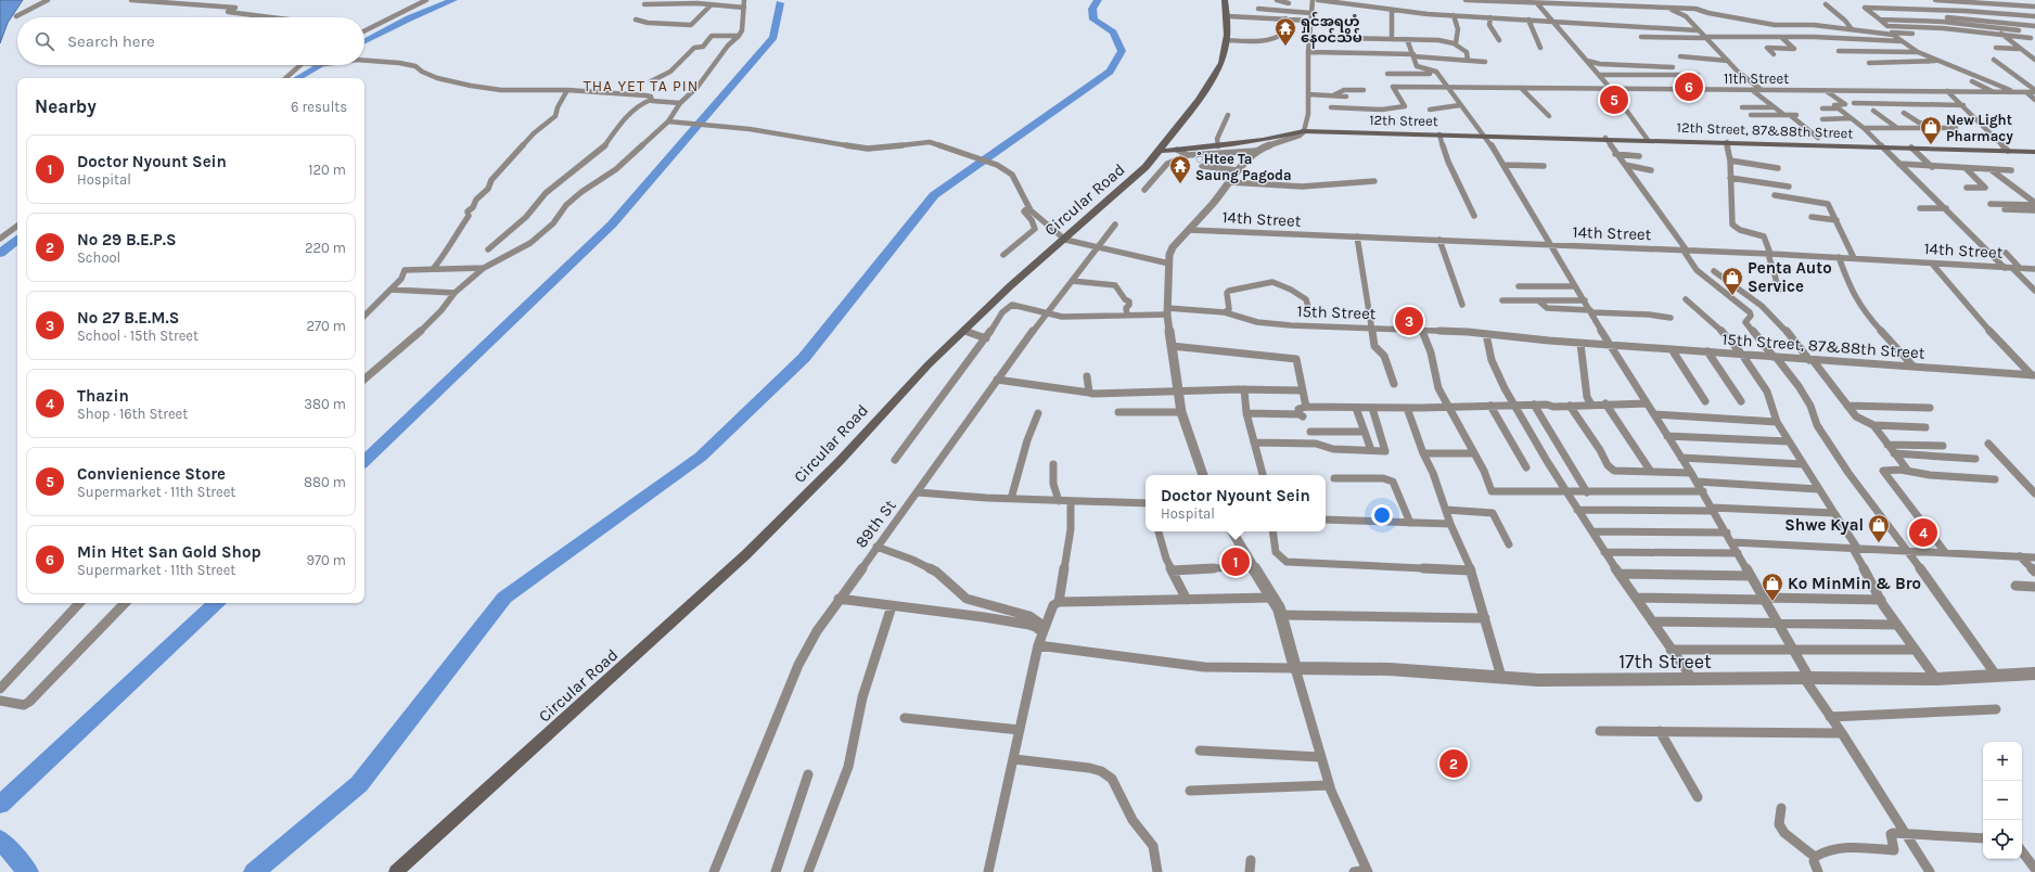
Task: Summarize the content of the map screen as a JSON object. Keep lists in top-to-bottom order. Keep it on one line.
{"streets":{"main road":["12th Street","12th Street, 87&88th Street","Circular Road"],"street":["11th Street","14th Street","15th Street","15th Street, 87&88th Street","89th St","17th Street"]},"crossings":[["12th Street","12th Street, 87&88th Street"],["12th Street","Circular Road"],["15th Street","15th Street, 87&88th Street"],["15th Street","89th St"]],"districts":["THA YET TA PIN"],"places":{"temple":["ရှင်အရဟံ နေဝင်သိမ်","ံHtee Ta Saung Pagoda"],"shop":["New Light Pharmacy","Penta Auto Service","Shwe Kyal","Ko MinMin & Bro"]},"page":{"search":"Search here","pins":["6","5","3","4","1","2"],"heading":["Nearby","6 results"],"list":[{"mark":"1","name":"Doctor Nyount Sein","note":"Hospital","value":"120 m"},{"mark":"2","name":"No 29 B.E.P.S","note":"School","value":"220 m"},{"mark":"3","name":"No 27 B.E.M.S","note":"School · 15th Street","value":"270 m"},{"mark":"4","name":"Thazin","note":"Shop · 16th Street","value":"380 m"},{"mark":"5","name":"Convienience Store","note":"Supermarket · 11th Street","value":"880 m"},{"mark":"6","name":"Min Htet San Gold Shop","note":"Supermarket · 11th Street","value":"970 m"}],"popup":["Doctor Nyount Sein","Hospital"],"map_buttons":["+","−"]}}
